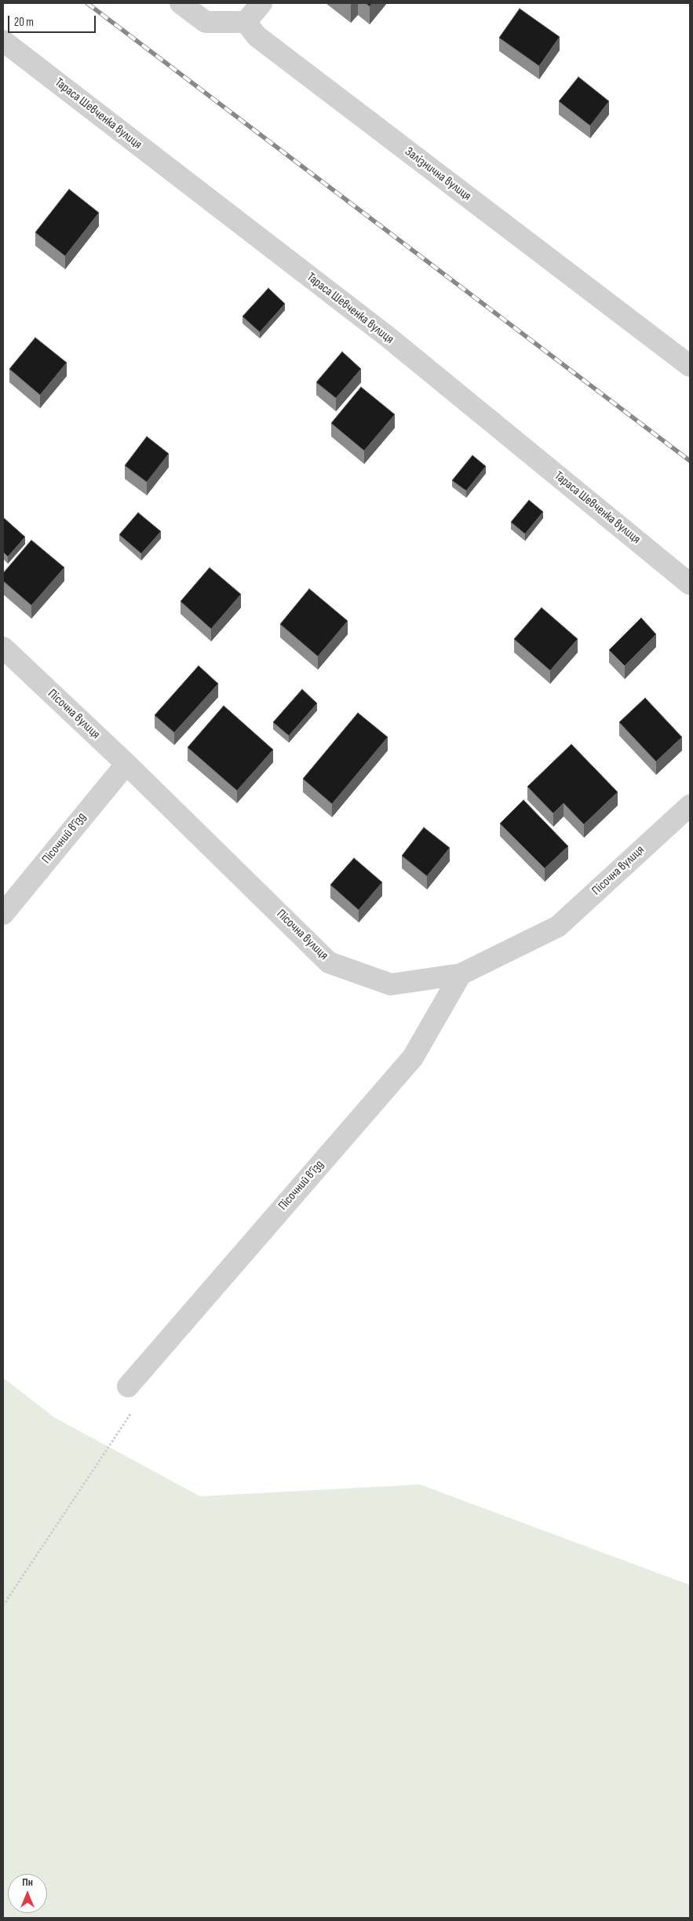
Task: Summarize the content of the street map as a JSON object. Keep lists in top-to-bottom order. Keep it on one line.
{"streets":{"street":["Тараса Шевченка вулиця","Залізнична вулиця","Пісочна вулиця","Пісочний в’їзд"]},"crossings":[["Пісочна вулиця","Пісочний в’їзд"]],"scale_bar":"20 m","north":"top"}
